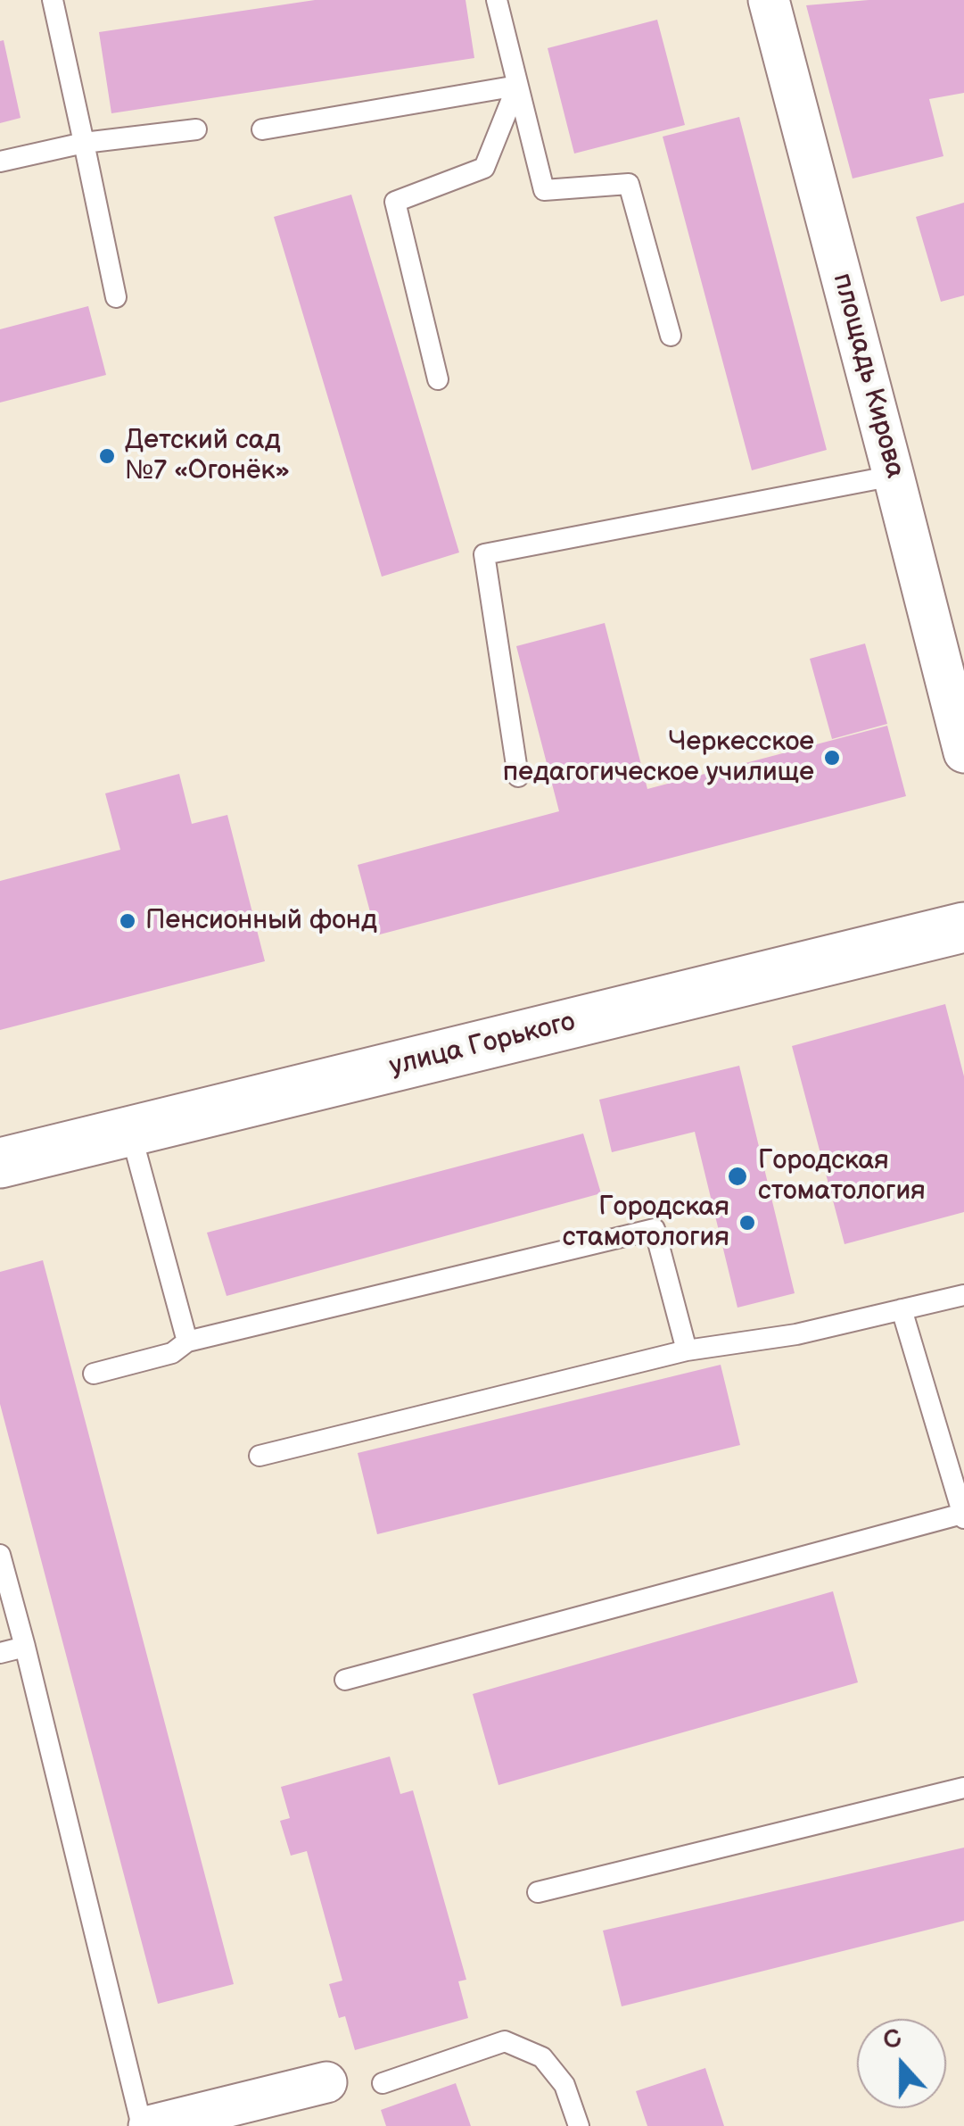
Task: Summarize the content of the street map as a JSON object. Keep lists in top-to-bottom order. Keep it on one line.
{"streets":{"street":["площадь Кирова","улица Горького"]},"places":["Детский сад №7 «Огонёк»","Черкесское педагогическое училище","Пенсионный фонд","Городская стоматология","Городская стамотология"],"north":"top"}
